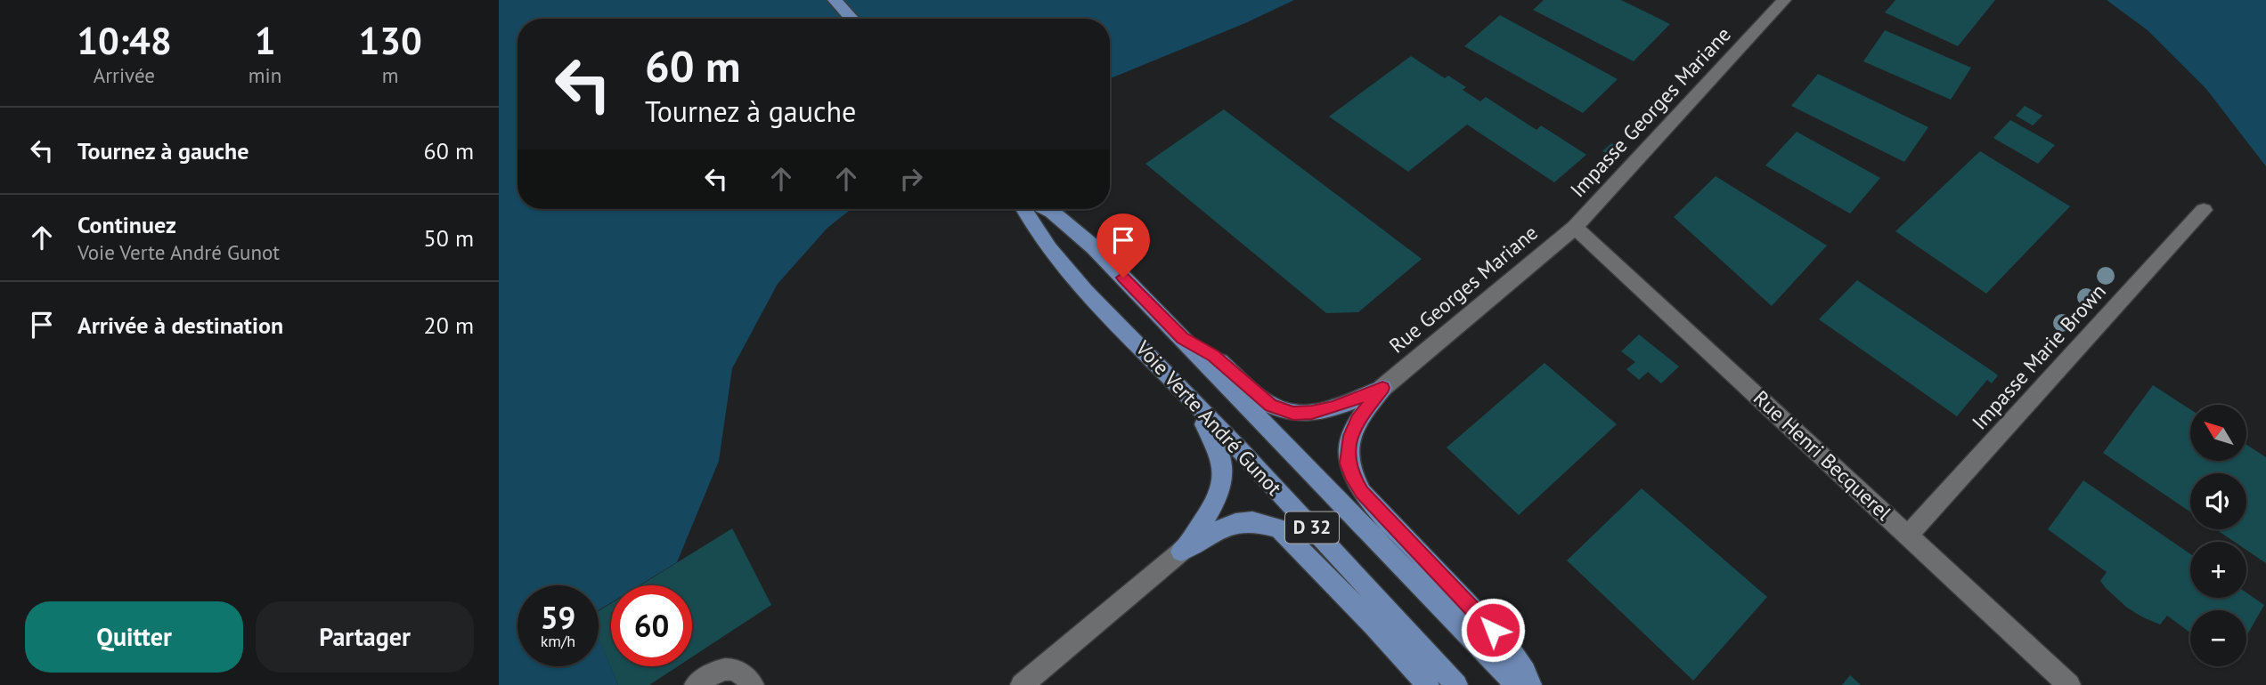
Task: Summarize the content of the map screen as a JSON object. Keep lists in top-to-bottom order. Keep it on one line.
{"streets":{"main road":["Voie Verte André Gunot","D 32"],"street":["Impasse Georges Mariane","Rue Georges Mariane","Impasse Marie Brown","Rue Henri Becquerel"]},"crossings":[["Impasse Georges Mariane","Rue Georges Mariane"],["Impasse Georges Mariane","Rue Henri Becquerel"],["Rue Georges Mariane","Rue Henri Becquerel"],["Impasse Marie Brown","Rue Henri Becquerel"]],"north":"top left","page":{"eta":["10:48","Arrivée","1","min","130","m"],"turn":["60 m","Tournez à gauche"],"list":[{"name":"Tournez à gauche","value":"60 m"},{"name":"Continuez","note":"Voie Verte André Gunot","value":"50 m"},{"name":"Arrivée à destination","value":"20 m"}],"map_buttons":["+","−"],"speed":"59 km/h","limit":"60","buttons":["Quitter","Partager"]}}
